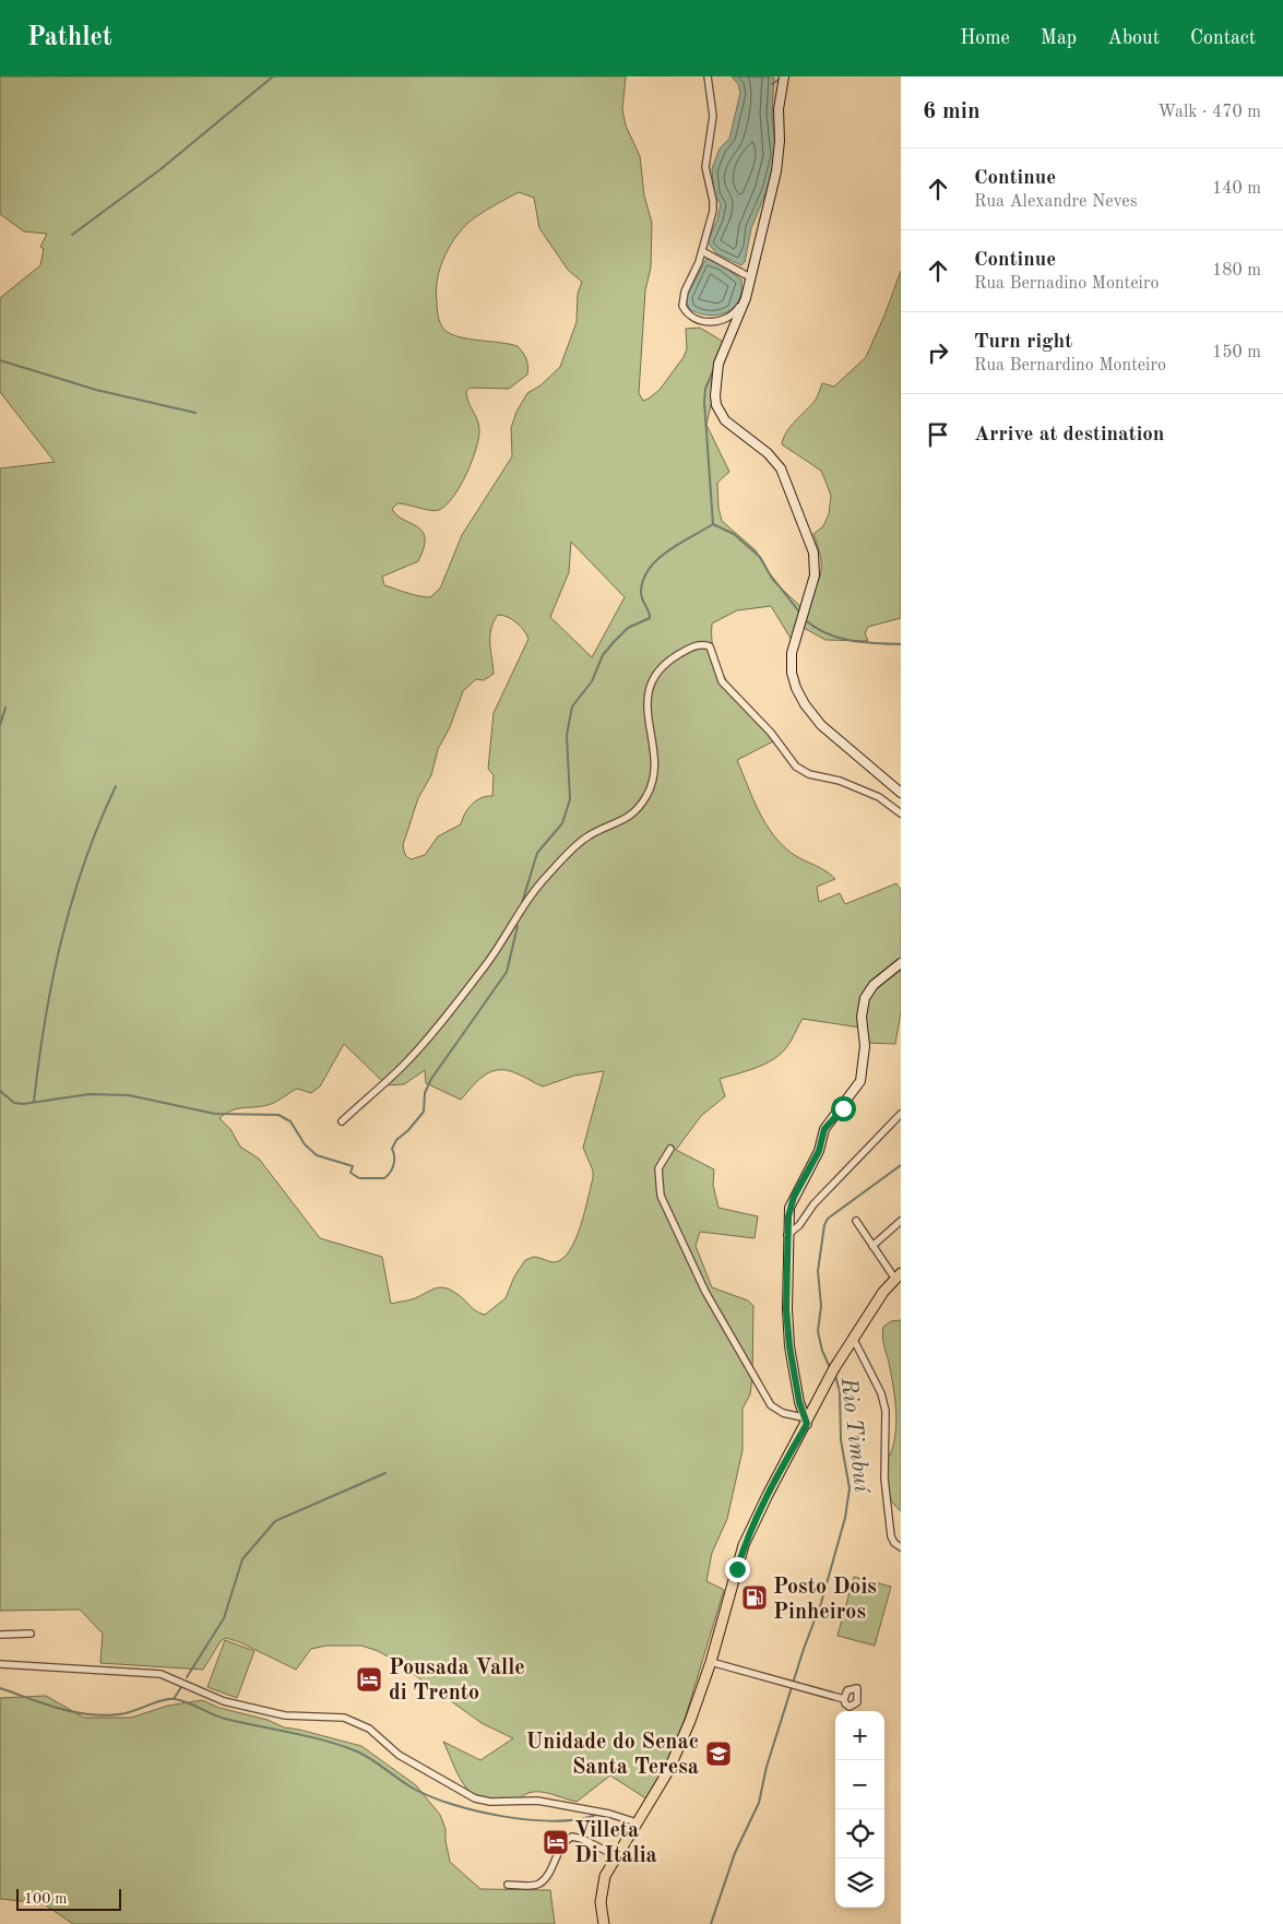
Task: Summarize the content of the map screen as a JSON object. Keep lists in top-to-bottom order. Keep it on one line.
{"water":["Rio Timbuí"],"places":{"fuel station":["Posto Dois Pinheiros"],"hotel":["Pousada Valle di Trento","Villeta Di Italia"],"school or university":["Unidade do Senac Santa Teresa"]},"scale_bar":"100 m","page":{"header":"Pathlet","nav":["Home","Map","About","Contact"],"heading":["6 min","Walk · 470 m"],"list":[["Continue","Rua Alexandre Neves","140 m"],["Continue","Rua Bernadino Monteiro","180 m"],["Turn right","Rua Bernardino Monteiro","150 m"],"Arrive at destination"],"map_buttons":["+","−"],"scale":"100 m"}}
